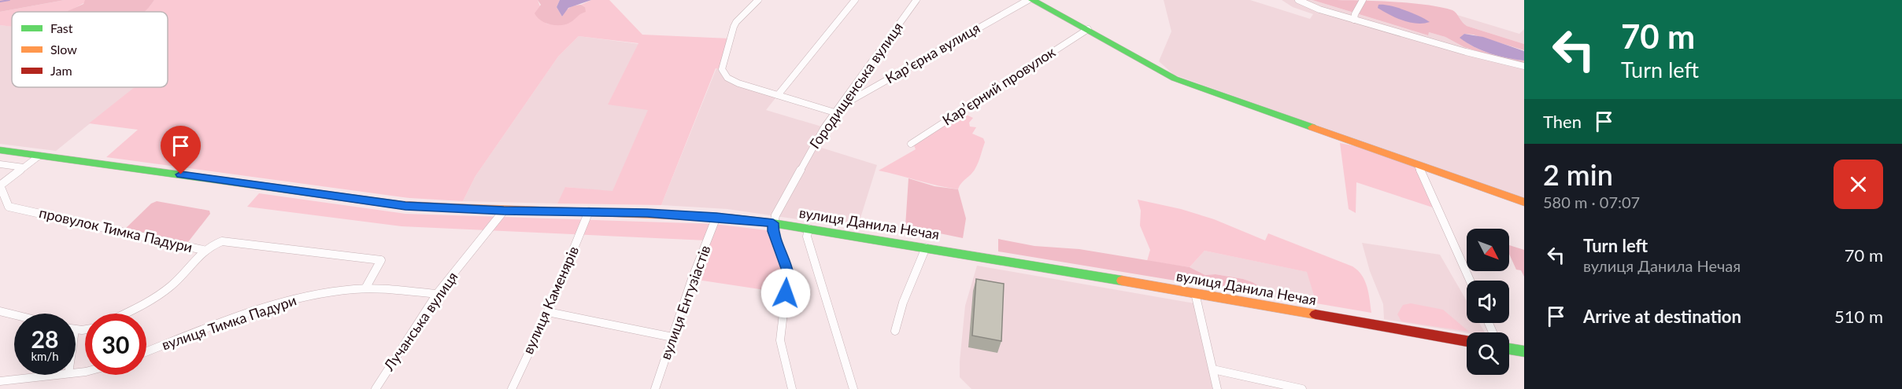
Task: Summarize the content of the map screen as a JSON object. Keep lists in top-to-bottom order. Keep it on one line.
{"streets":{"main road":["вулиця Данила Нечая"],"street":["Карʼєрна вулиця","Городищенська вулиця","Карʼєрний провулок","провулок Тимка Падури","вулиця Каменярів","вулиця Ентузіастів","Лучанська вулиця","вулиця Тимка Падури"]},"crossings":[["Карʼєрна вулиця","Городищенська вулиця"],["Городищенська вулиця","вулиця Данила Нечая"],["вулиця Данила Нечая","вулиця Каменярів"],["вулиця Данила Нечая","вулиця Ентузіастів"],["вулиця Данила Нечая","Лучанська вулиця"],["провулок Тимка Падури","вулиця Тимка Падури"],["Лучанська вулиця","вулиця Тимка Падури"]],"legend":["Fast","Slow","Jam"],"north":"bottom right","page":{"turn":["70 m","Turn left"],"then":"Then","heading":["2 min","580 m · 07:07"],"list":[{"name":"Turn left","note":"вулиця Данила Нечая","value":"70 m"},{"name":"Arrive at destination","value":"510 m"}],"speed":"28 km/h","limit":"30"}}
